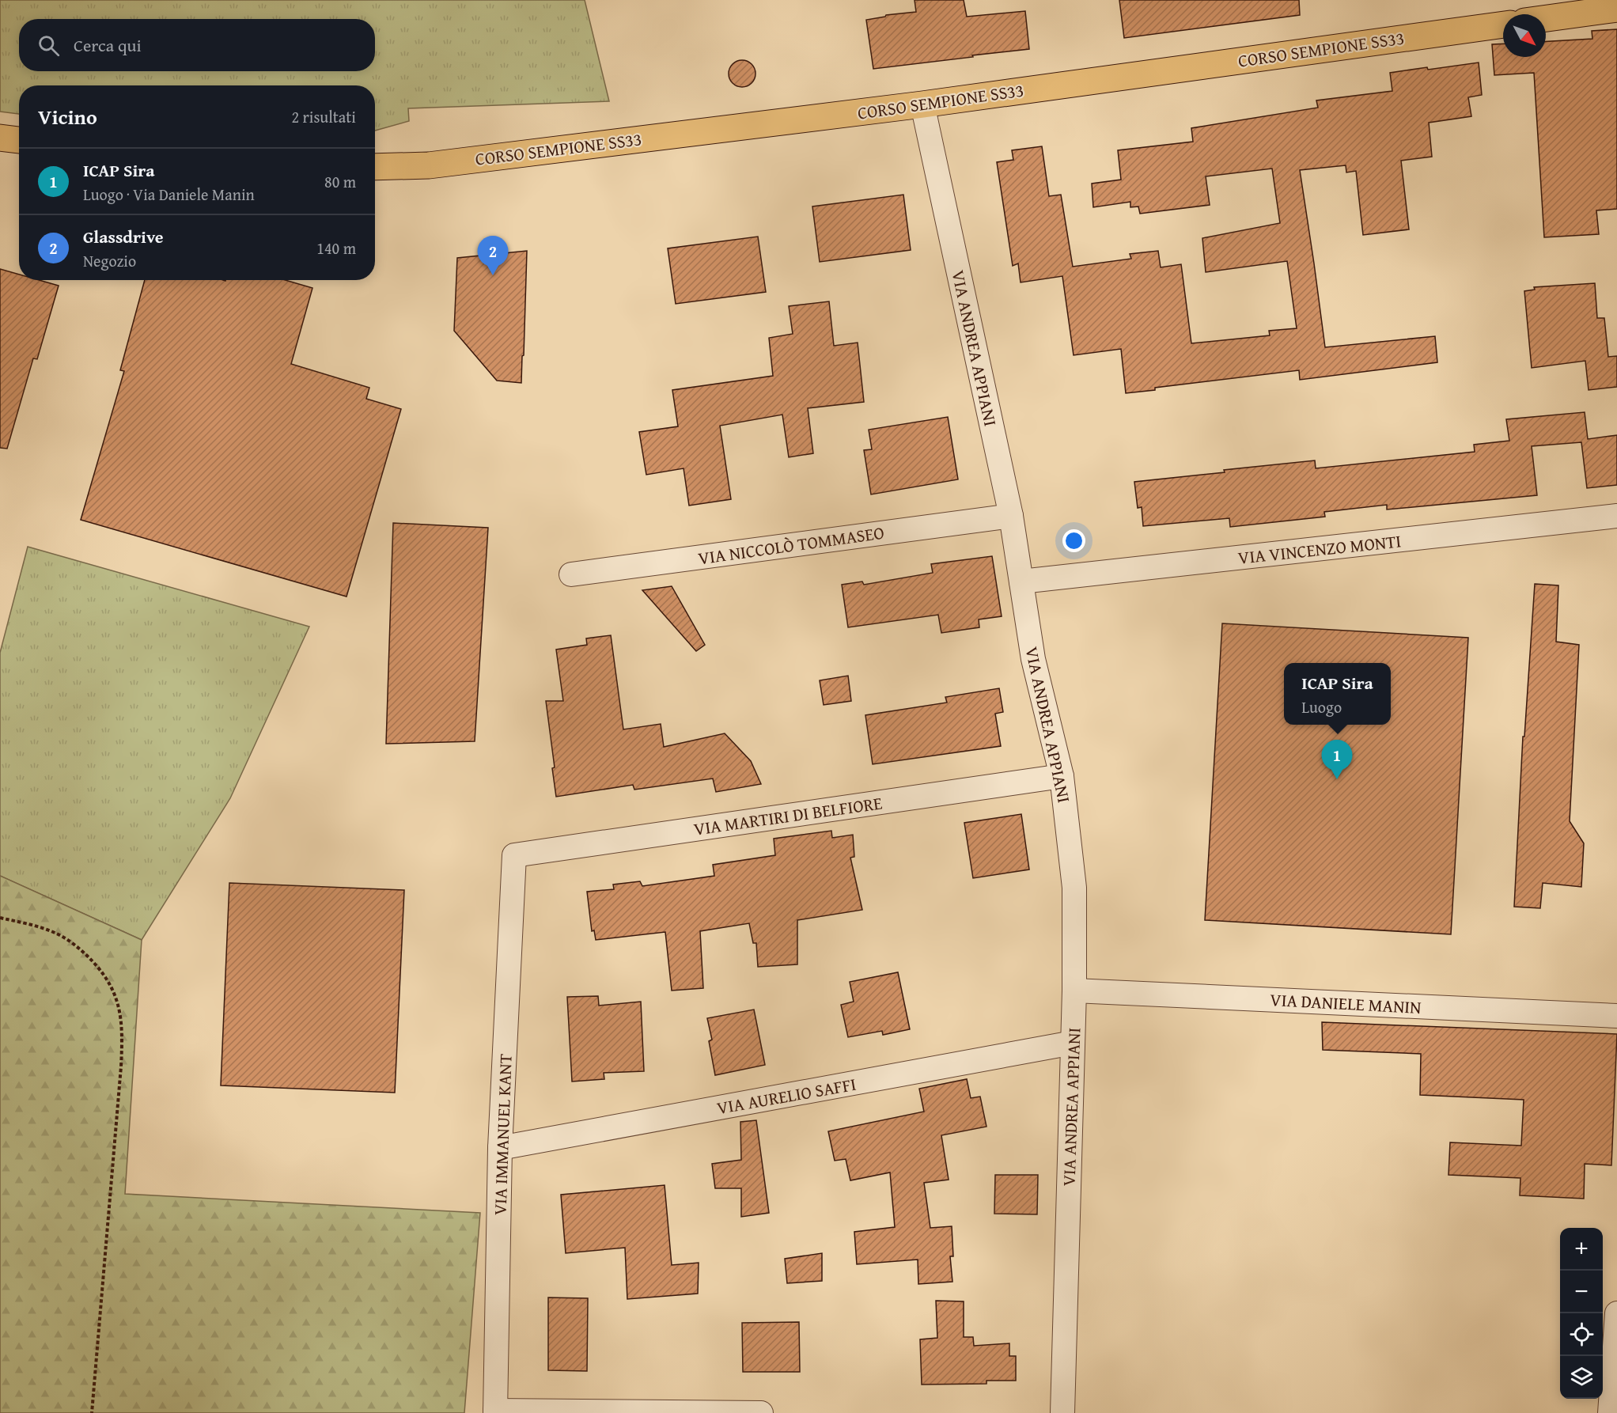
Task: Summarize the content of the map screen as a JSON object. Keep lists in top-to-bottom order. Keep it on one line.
{"streets":{"main road":["CORSO SEMPIONE SS33"],"street":["VIA ANDREA APPIANI","VIA NICCOLÒ TOMMASEO","VIA VINCENZO MONTI","VIA MARTIRI DI BELFIORE","VIA DANIELE MANIN","VIA AURELIO SAFFI","VIA IMMANUEL KANT"]},"crossings":[["CORSO SEMPIONE SS33","VIA ANDREA APPIANI"],["VIA ANDREA APPIANI","VIA NICCOLÒ TOMMASEO"],["VIA ANDREA APPIANI","VIA VINCENZO MONTI"],["VIA ANDREA APPIANI","VIA MARTIRI DI BELFIORE"],["VIA ANDREA APPIANI","VIA DANIELE MANIN"],["VIA ANDREA APPIANI","VIA AURELIO SAFFI"],["VIA MARTIRI DI BELFIORE","VIA IMMANUEL KANT"],["VIA AURELIO SAFFI","VIA IMMANUEL KANT"]],"north":"bottom right","page":{"search":"Cerca qui","heading":["Vicino","2 risultati"],"list":[{"mark":"1","name":"ICAP Sira","note":"Luogo · Via Daniele Manin","value":"80 m"},{"mark":"2","name":"Glassdrive","note":"Negozio","value":"140 m"}],"pins":["2","1"],"popup":["ICAP Sira","Luogo"],"map_buttons":["+","−"]}}
